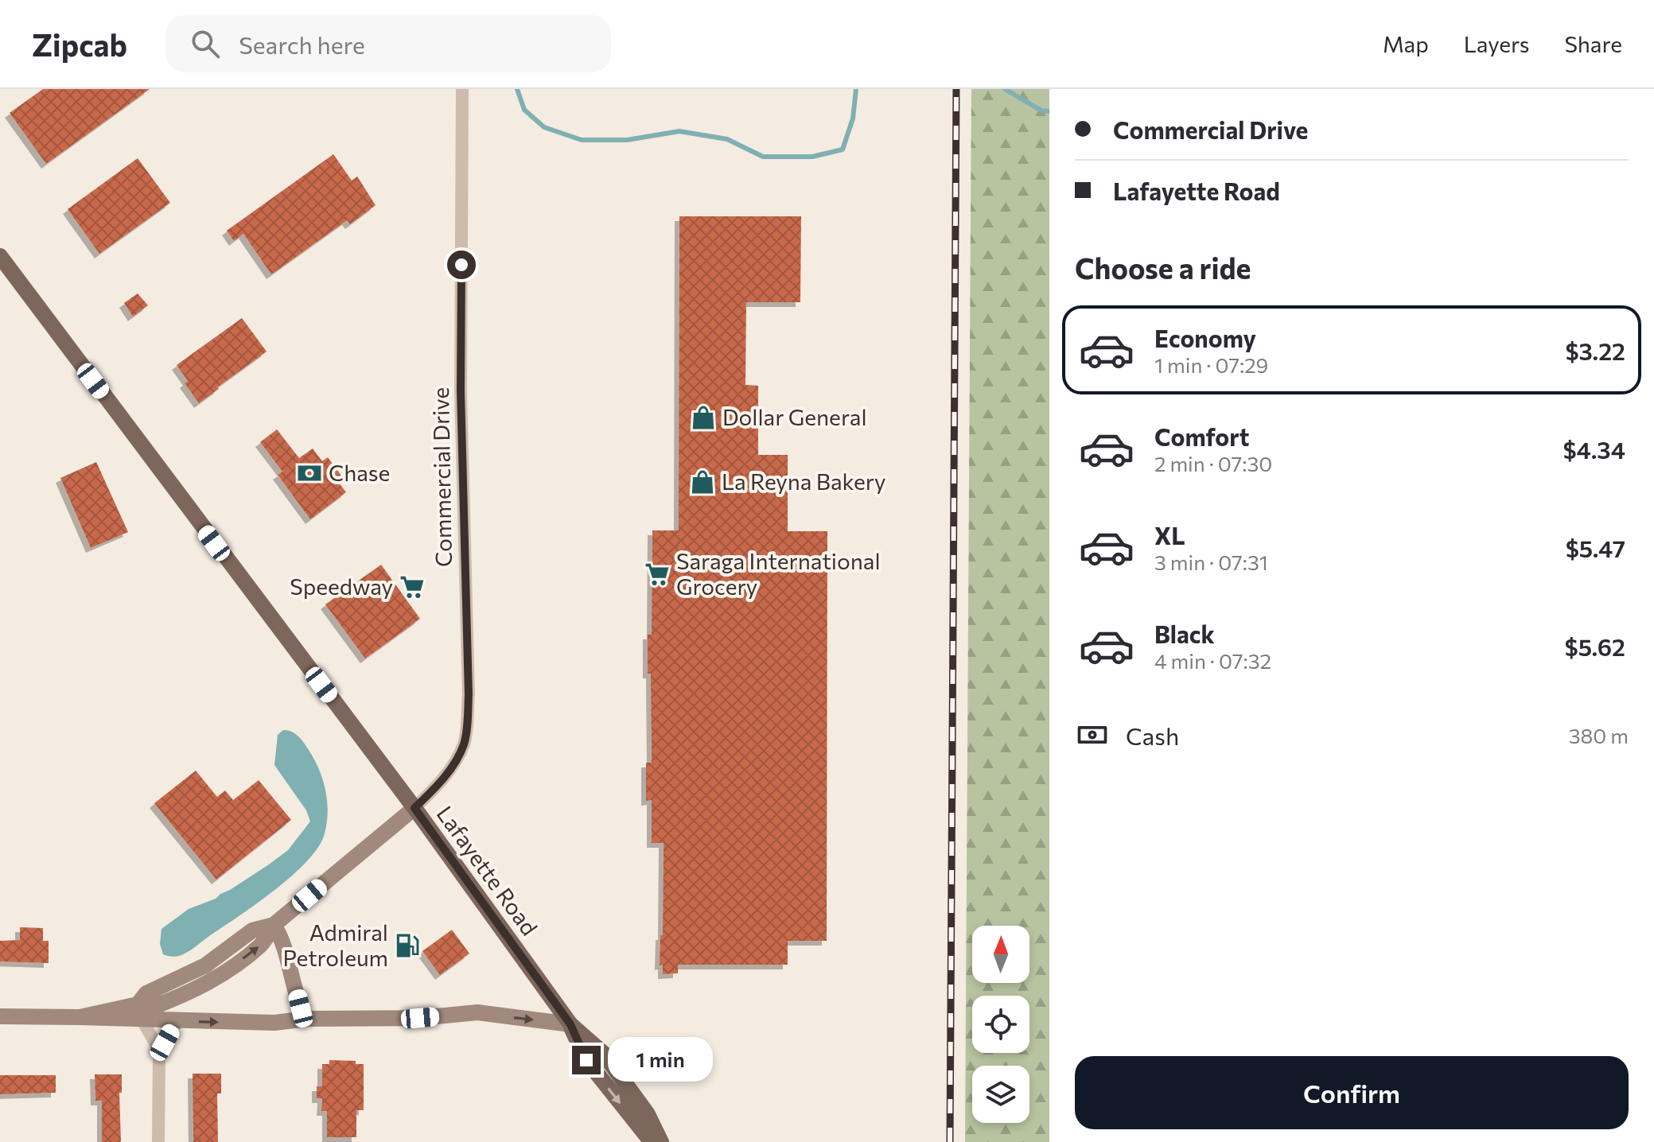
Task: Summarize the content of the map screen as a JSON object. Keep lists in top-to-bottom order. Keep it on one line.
{"streets":{"main road":["Lafayette Road"],"street":["Commercial Drive"]},"crossings":[["Commercial Drive","Lafayette Road"]],"places":{"shop":["Dollar General","La Reyna Bakery"],"bank":["Chase"],"supermarket":["Saraga International Grocery","Speedway"],"fuel station":["Admiral Petroleum"]},"north":"top","page":{"header":"Zipcab","search":"Search here","nav":["Map","Layers","Share"],"banner":["Commercial Drive","Lafayette Road"],"heading":"Choose a ride","list":[{"name":"Economy","note":"1 min · 07:29","value":"$3.22"},{"name":"Comfort","note":"2 min · 07:30","value":"$4.34"},{"name":"XL","note":"3 min · 07:31","value":"$5.47"},{"name":"Black","note":"4 min · 07:32","value":"$5.62"}],"pay":["Cash","380 m"],"bubble":"1 min","buttons":"Confirm"}}
